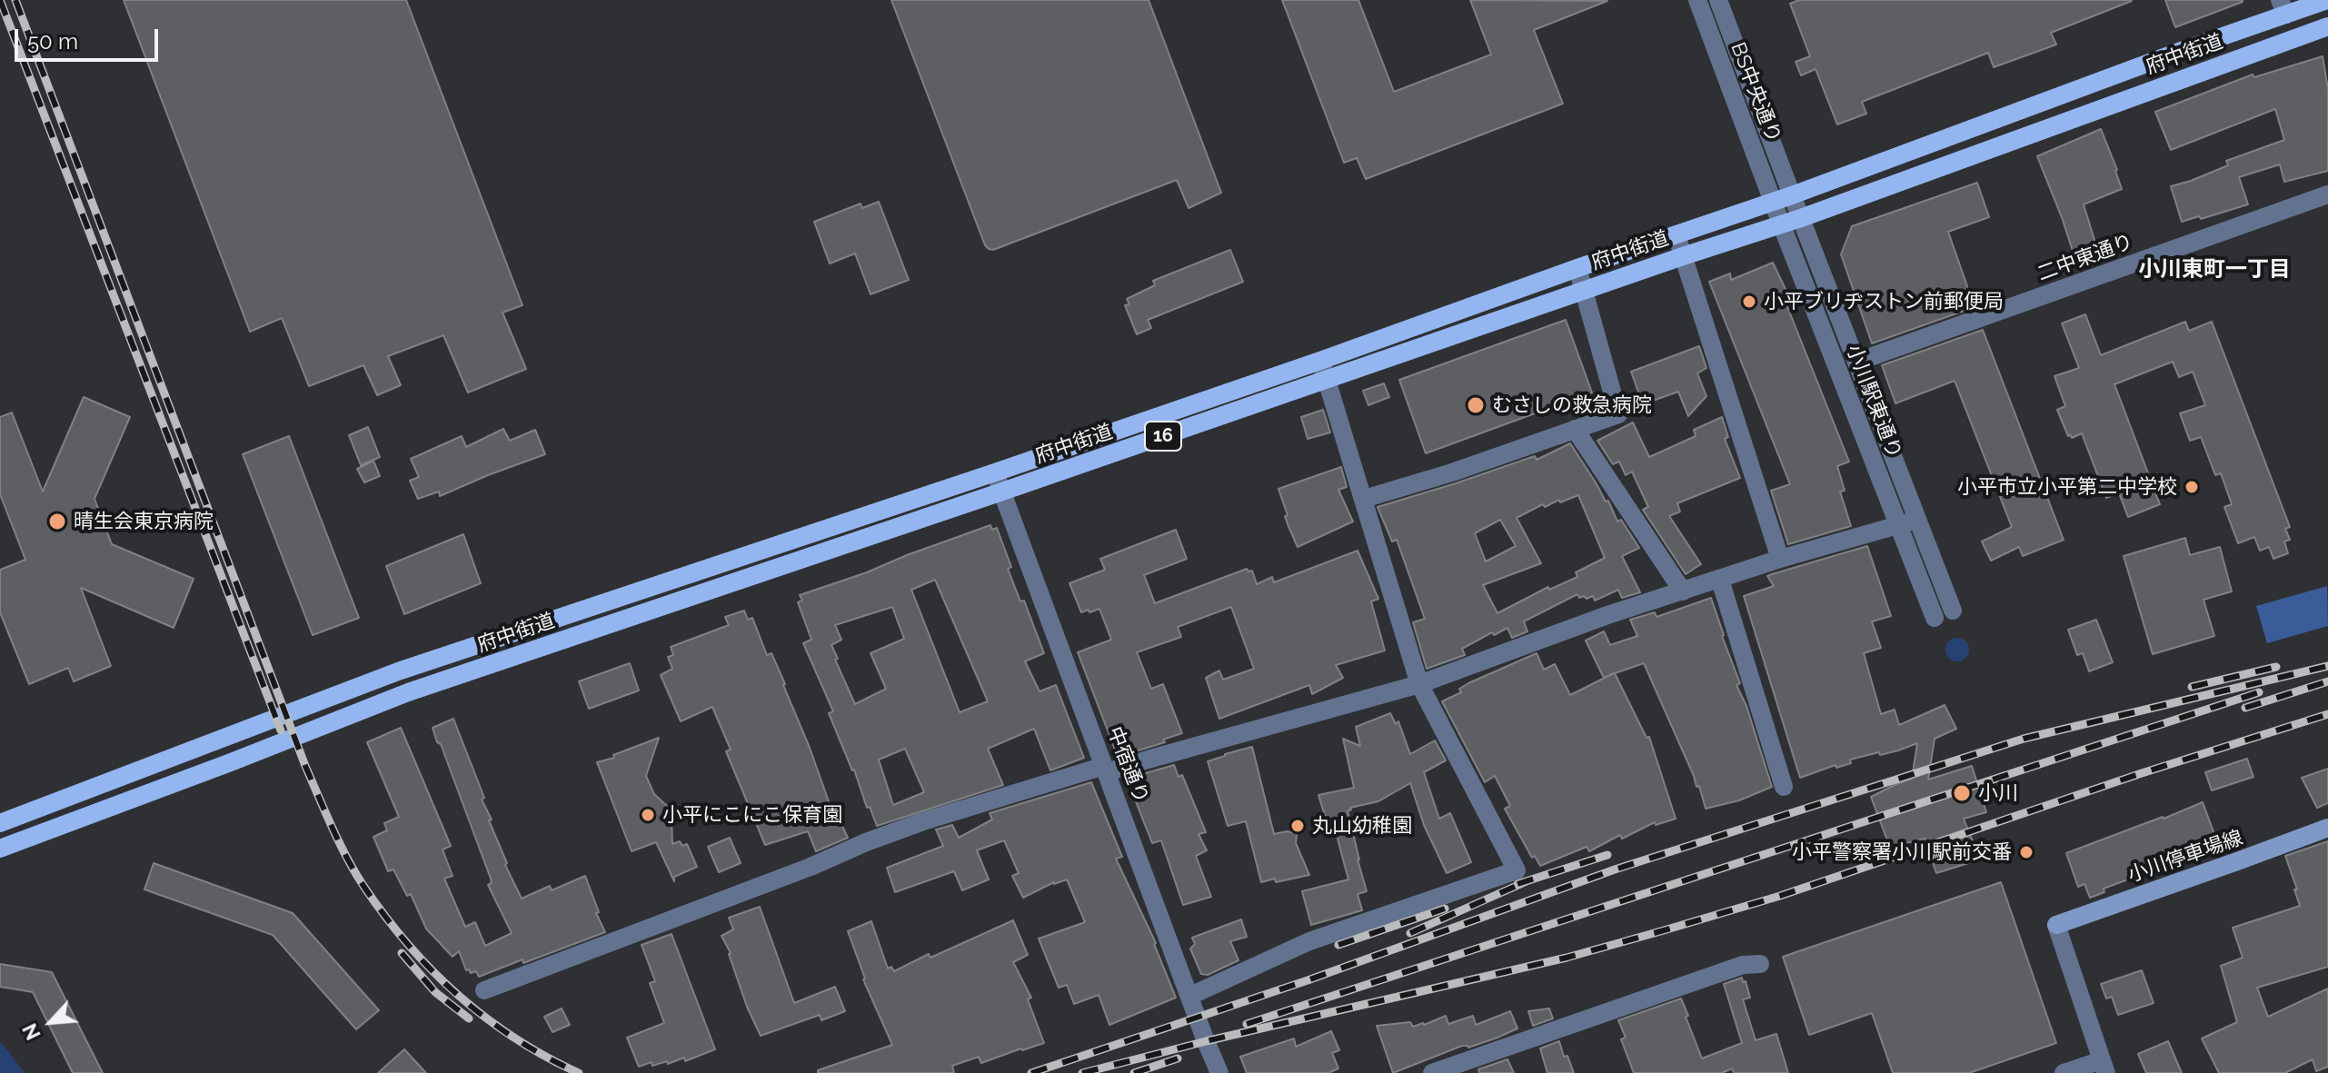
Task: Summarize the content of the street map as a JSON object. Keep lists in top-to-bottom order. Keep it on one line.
{"streets":{"main road":["府中街道","16","小川停車場線"],"street":["BS中央通り","二中東通り","小川駅東通り","中宿通り"]},"crossings":[["府中街道","BS中央通り"],["府中街道","小川駅東通り"],["府中街道","中宿通り"],["BS中央通り","小川駅東通り"],["二中東通り","小川駅東通り"]],"districts":["小川東町一丁目"],"places":["小平ブリヂストン前郵便局","むさしの救急病院","小平市立小平第二中学校","晴生会東京病院","小川","小平にこにこ保育園","丸山幼稚園","小平警察署小川駅前交番"],"scale_bar":"50 m","north":"bottom left"}
